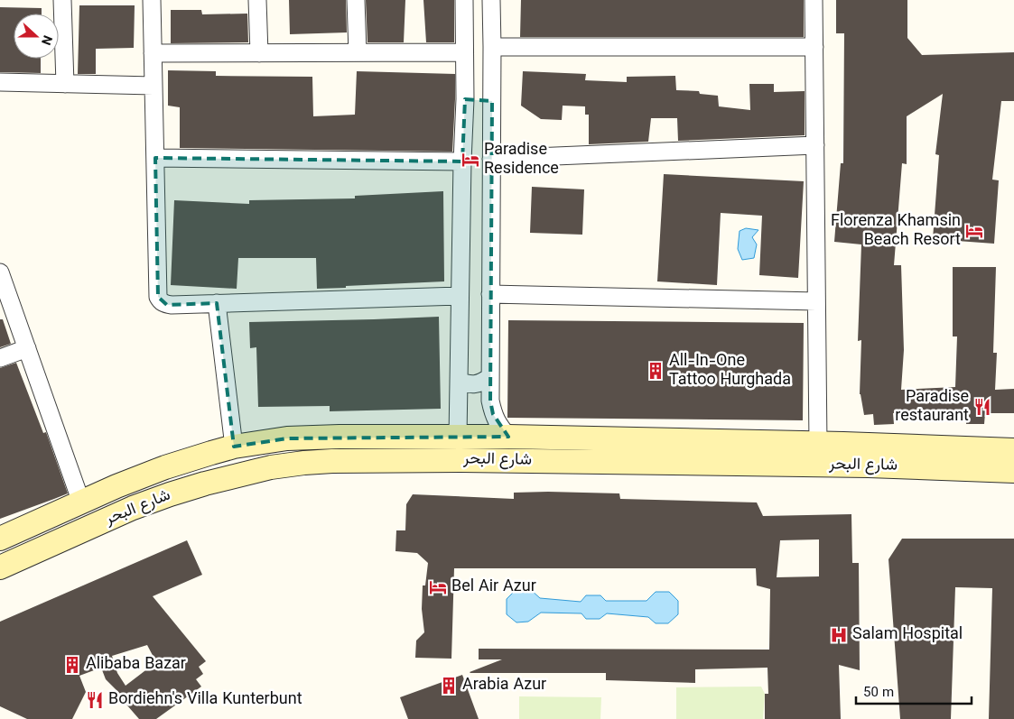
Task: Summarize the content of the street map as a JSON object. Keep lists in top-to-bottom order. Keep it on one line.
{"streets":{"main road":["شارع البحر"]},"places":{"hotel":["Paradise Residence","Florenza Khamsin Beach Resort","Bel Air Azur"],"building":["All-In-One Tattoo Hurghada","Alibaba Bazar","Arabia Azur"],"restaurant":["Paradise restaurant","Bordiehn's Villa Kunterbunt"],"hospital":["Salam Hospital"]},"scale_bar":"50 m","north":"right"}
